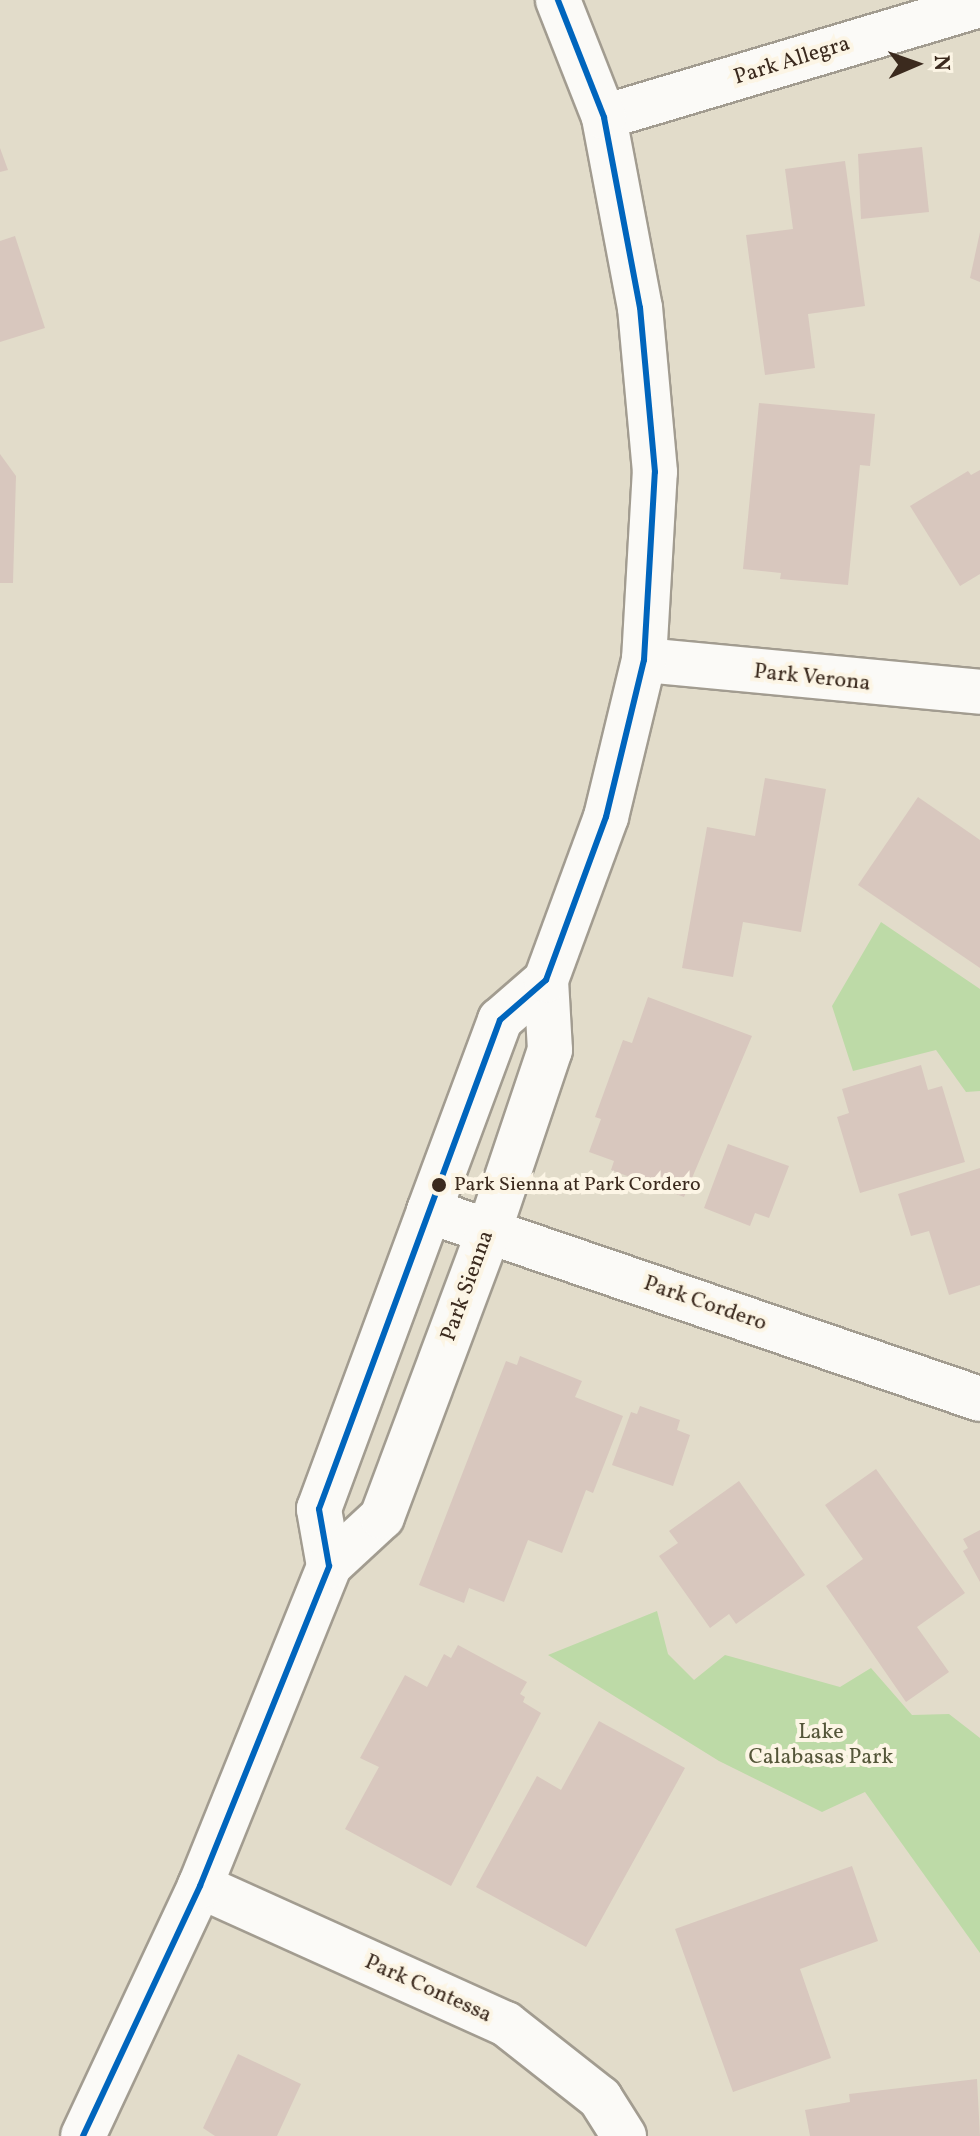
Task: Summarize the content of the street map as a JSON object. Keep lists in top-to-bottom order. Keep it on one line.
{"streets":{"street":["Park Allegra","Park Verona","Park Sienna","Park Cordero","Park Contessa"]},"crossings":[["Park Allegra","Park Sienna"],["Park Verona","Park Sienna"],["Park Sienna","Park Cordero"],["Park Sienna","Park Contessa"]],"parks":["Lake Calabasas Park"],"places":["Park Sienna at Park Cordero"],"north":"right"}
